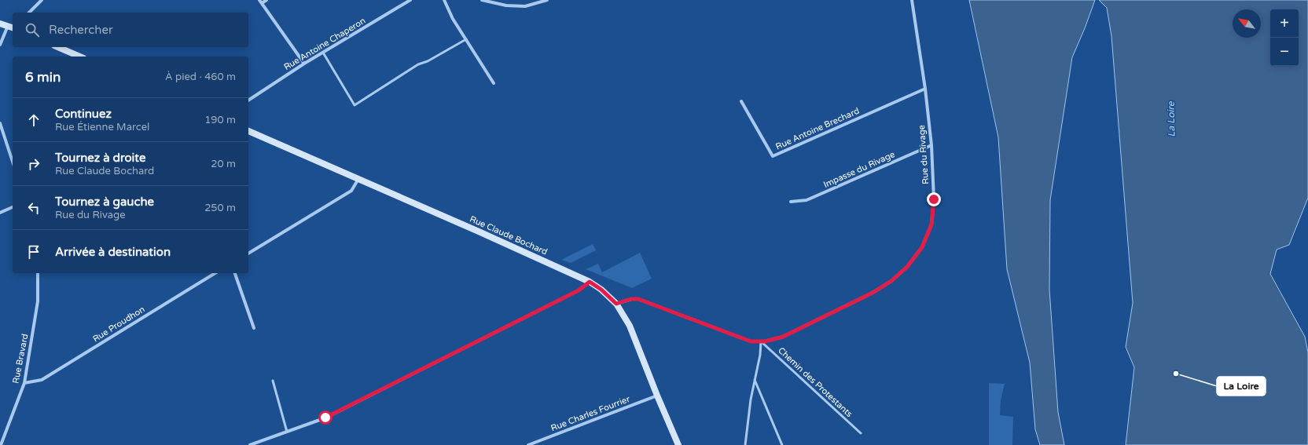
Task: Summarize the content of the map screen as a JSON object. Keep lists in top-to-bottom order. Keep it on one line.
{"streets":{"main road":["Rue Claude Bochard"],"street":["Rue Antoine Chaperon","Rue Antoine Brechard","Rue du Rivage","Impasse du Rivage","Rue Proudhon","Rue Bravard","Rue Charles Fourrier"],"lane":["Chemin des Protestants"]},"crossings":[["Rue Antoine Brechard","Rue du Rivage"],["Rue du Rivage","Impasse du Rivage"],["Rue du Rivage","Rue Claude Bochard"],["Rue du Rivage","Chemin des Protestants"],["Rue Claude Bochard","Rue Charles Fourrier"],["Rue Proudhon","Rue Bravard"]],"water":["La Loire"],"places":["La Loire"],"north":"top left","page":{"map_buttons":["+","−"],"search":"Rechercher","heading":["6 min","À pied · 460 m"],"list":[["Continuez","Rue Étienne Marcel","190 m"],["Tournez à droite","Rue Claude Bochard","20 m"],["Tournez à gauche","Rue du Rivage","250 m"],"Arrivée à destination"]}}
